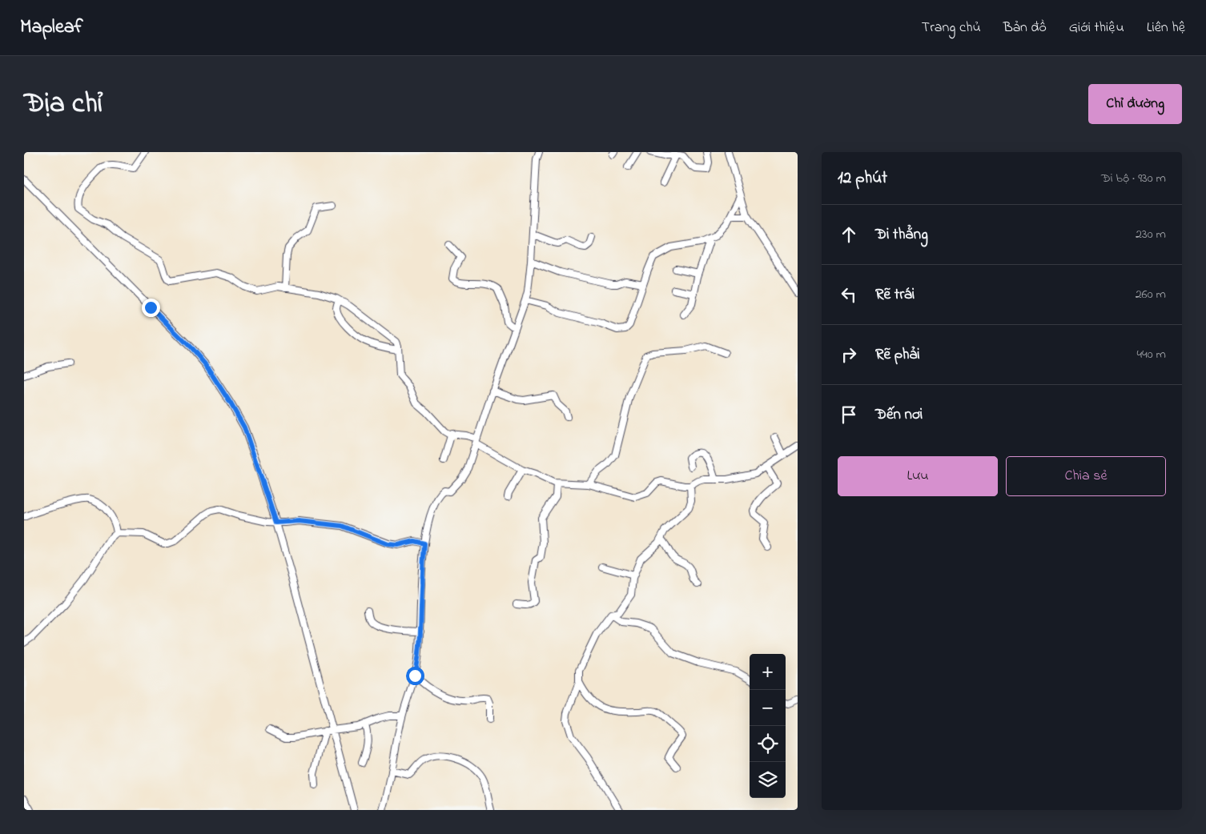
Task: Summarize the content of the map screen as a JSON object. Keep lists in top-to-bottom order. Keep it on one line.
{"page":{"header":"Mapleaf","nav":["Trang chủ","Bản đồ","Giới thiệu","Liên hệ"],"title":"Địa chỉ","buttons":["Chỉ đường",["Lưu","Chia sẻ"]],"heading":["12 phút","Đi bộ · 930 m"],"list":[["Đi thẳng","230 m"],["Rẽ trái","260 m"],["Rẽ phải","440 m"],"Đến nơi"],"map_buttons":["+","−"]}}
